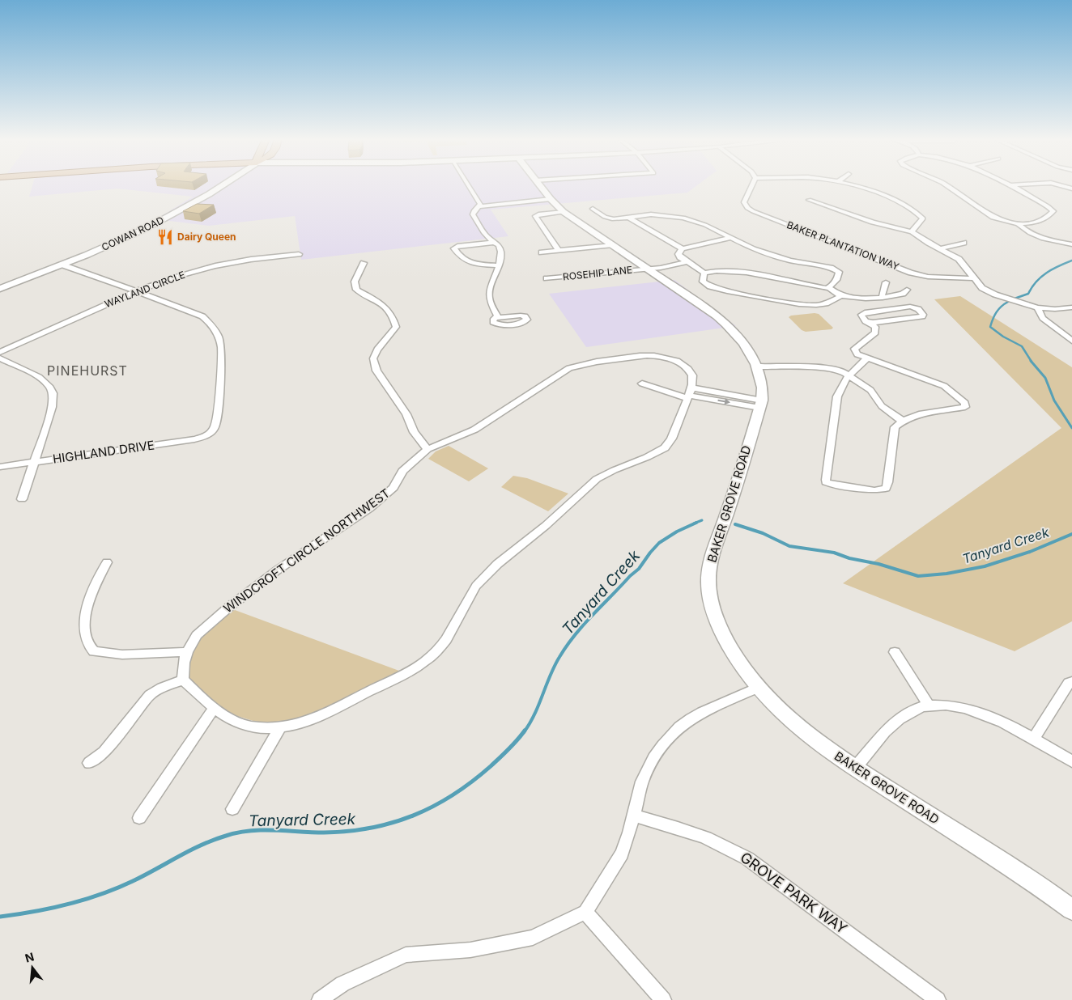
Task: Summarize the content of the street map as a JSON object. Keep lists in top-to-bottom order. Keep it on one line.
{"streets":{"main road":["COWAN ROAD","BAKER GROVE ROAD"],"street":["BAKER PLANTATION WAY","ROSEHIP LANE","WAYLAND CIRCLE","HIGHLAND DRIVE","WINDCROFT CIRCLE NORTHWEST","GROVE PARK WAY"]},"crossings":[["ROSEHIP LANE","BAKER GROVE ROAD"],["WAYLAND CIRCLE","HIGHLAND DRIVE"]],"districts":["PINEHURST"],"water":["Tanyard Creek"],"places":{"restaurant":["Dairy Queen"]},"north":"top"}
